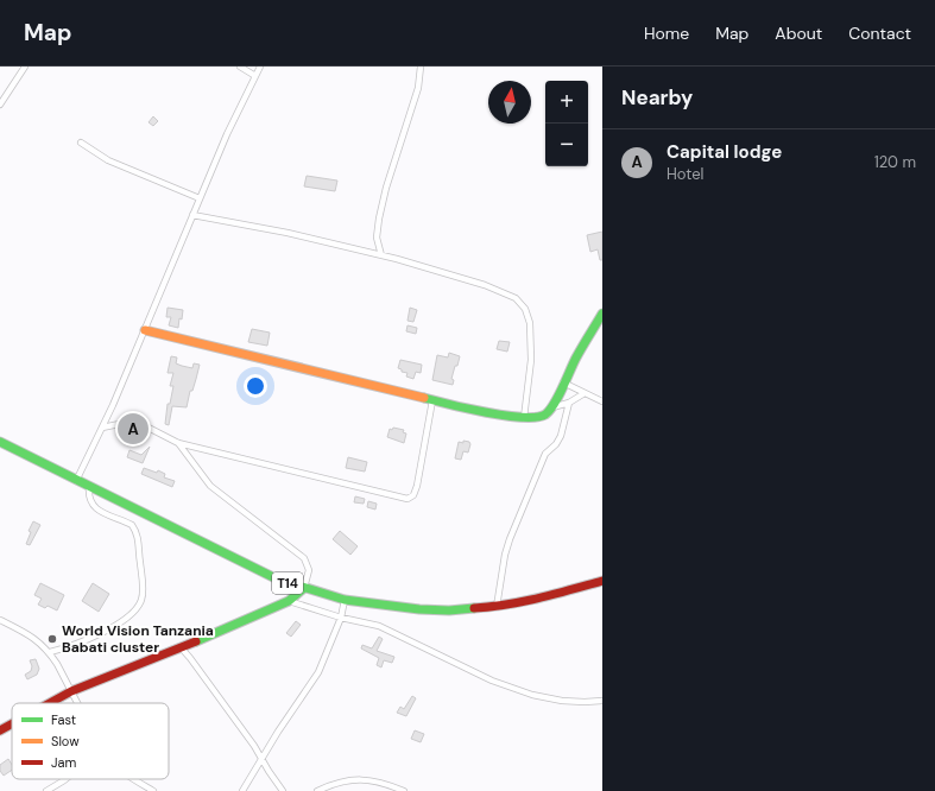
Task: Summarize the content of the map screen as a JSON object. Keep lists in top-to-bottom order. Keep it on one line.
{"streets":{"main road":["T14"]},"places":["World Vision Tanzania Babati cluster"],"legend":["Fast","Slow","Jam"],"north":"top","page":{"header":"Map","nav":["Home","Map","About","Contact"],"heading":"Nearby","map_buttons":["+","−"],"list":[{"mark":"A","name":"Capital lodge","note":"Hotel","value":"120 m"}],"pins":"A"}}
